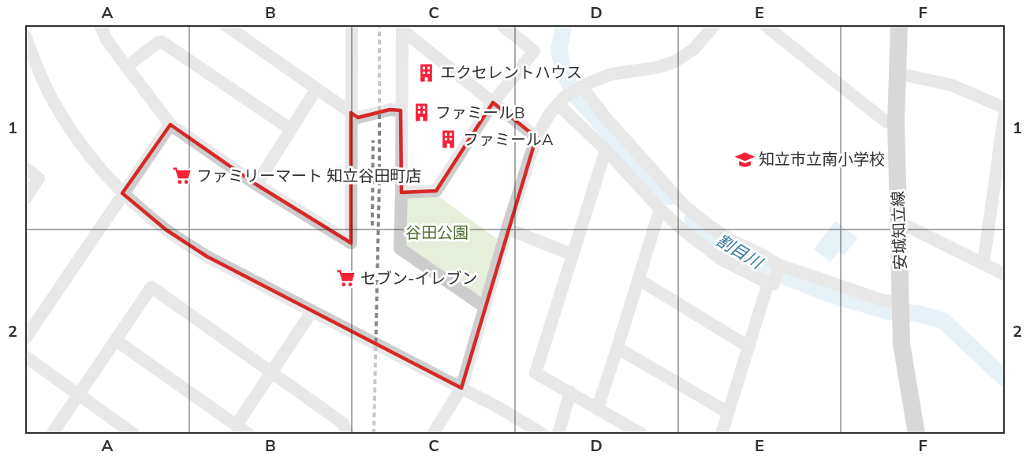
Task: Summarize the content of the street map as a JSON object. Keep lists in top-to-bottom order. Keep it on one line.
{"streets":{"main road":["安城知立線"]},"water":["割目川"],"parks":["谷田公園"],"places":{"building":["エクセレントハウス","ファミールB","ファミールA"],"school or university":["知立市立南小学校"],"supermarket":["ファミリーマート 知立谷田町店","セブン-イレブン"]},"grid":{"columns":["A","B","C","D","E","F"],"rows":["1","2"]}}
